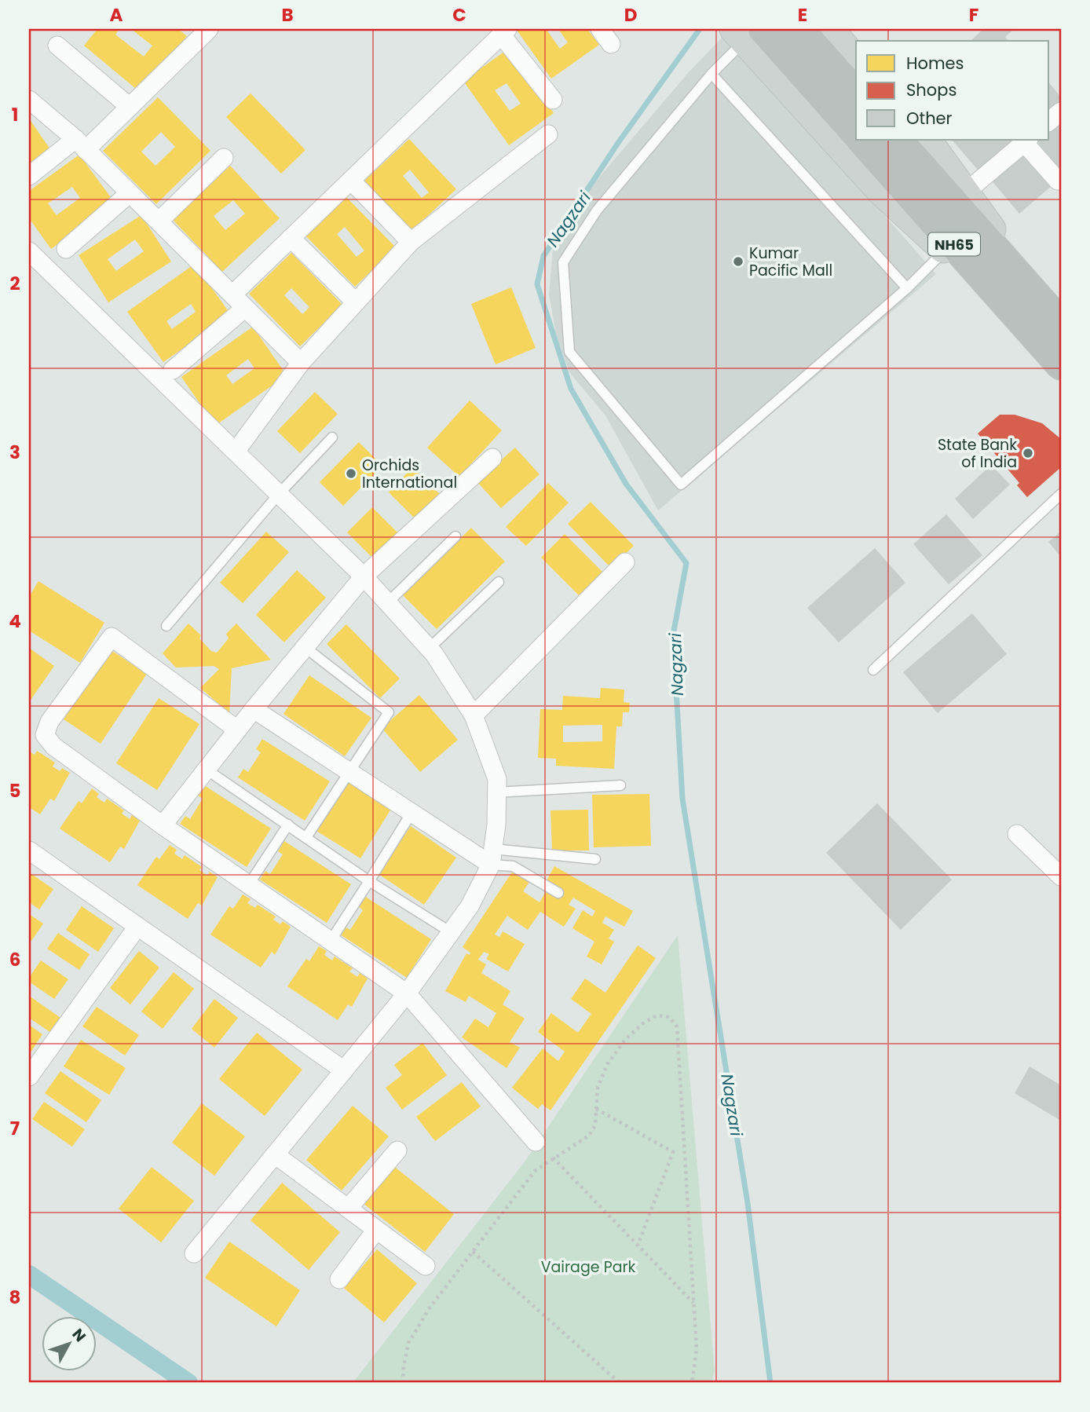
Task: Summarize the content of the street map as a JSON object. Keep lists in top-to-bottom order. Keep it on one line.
{"streets":{"highway":["NH65"]},"water":["Nagzari"],"parks":["Vairage Park"],"places":["Kumar Pacific Mall","State Bank of India","Orchids International"],"legend":["Homes","Shops","Other"],"north":"top right","grid":{"columns":["A","B","C","D","E","F"],"rows":["1","2","3","4","5","6","7","8"]}}
